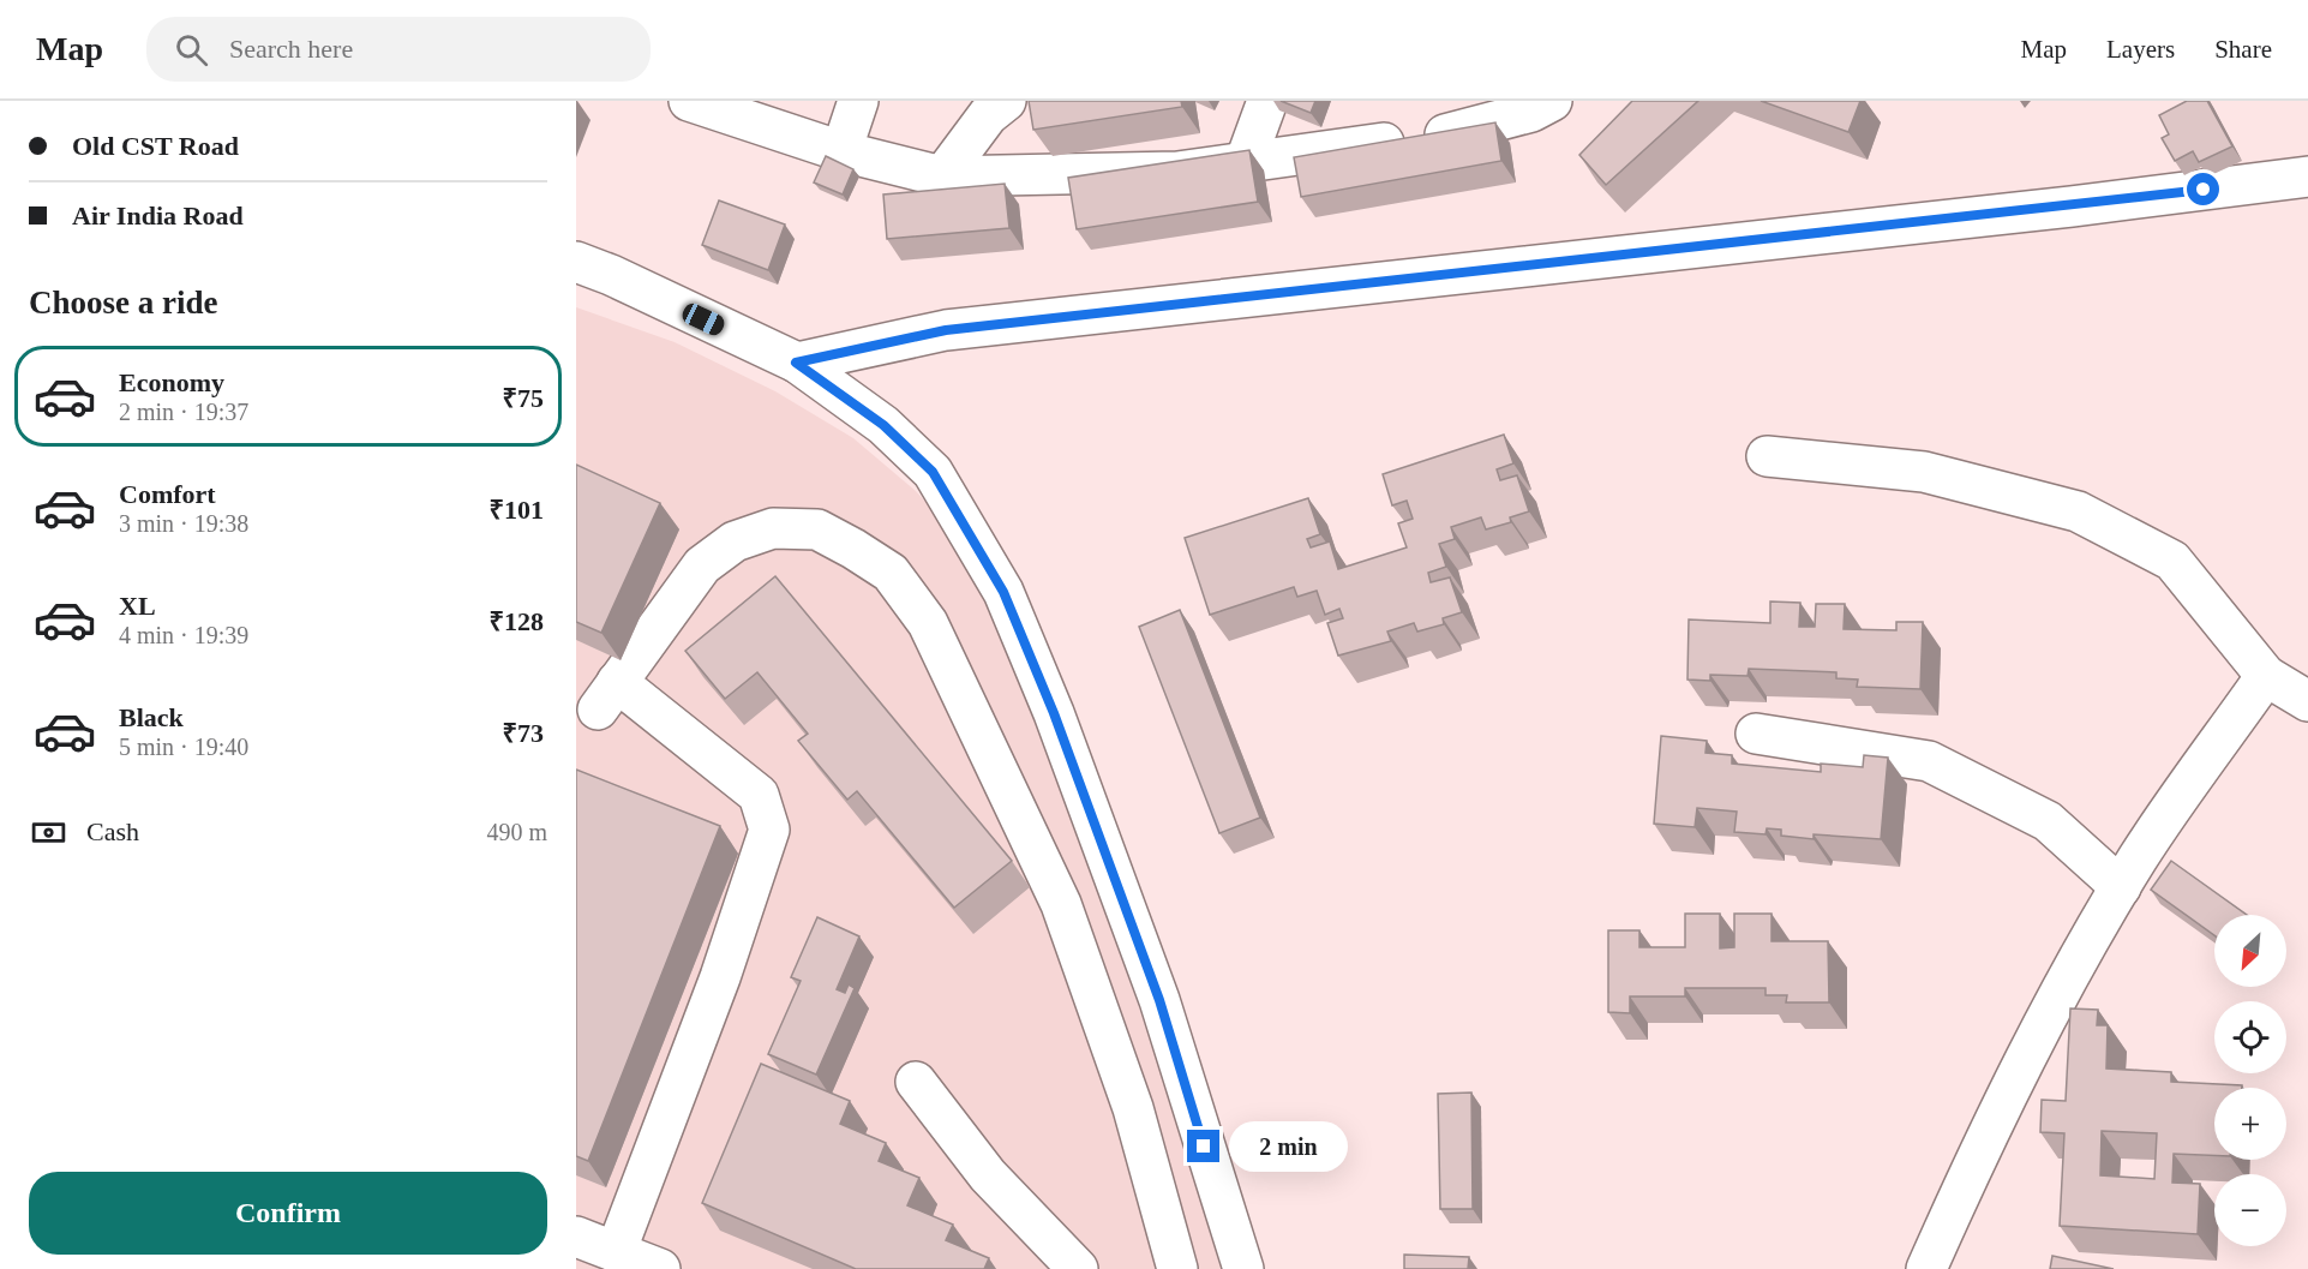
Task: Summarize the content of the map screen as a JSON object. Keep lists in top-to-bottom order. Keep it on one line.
{"north":"bottom left","page":{"header":"Map","search":"Search here","nav":["Map","Layers","Share"],"banner":["Old CST Road","Air India Road"],"heading":"Choose a ride","list":[{"name":"Economy","note":"2 min · 19:37","value":"₹75"},{"name":"Comfort","note":"3 min · 19:38","value":"₹101"},{"name":"XL","note":"4 min · 19:39","value":"₹128"},{"name":"Black","note":"5 min · 19:40","value":"₹73"}],"pay":["Cash","490 m"],"map_buttons":["+","−"],"bubble":"2 min","buttons":"Confirm"}}
